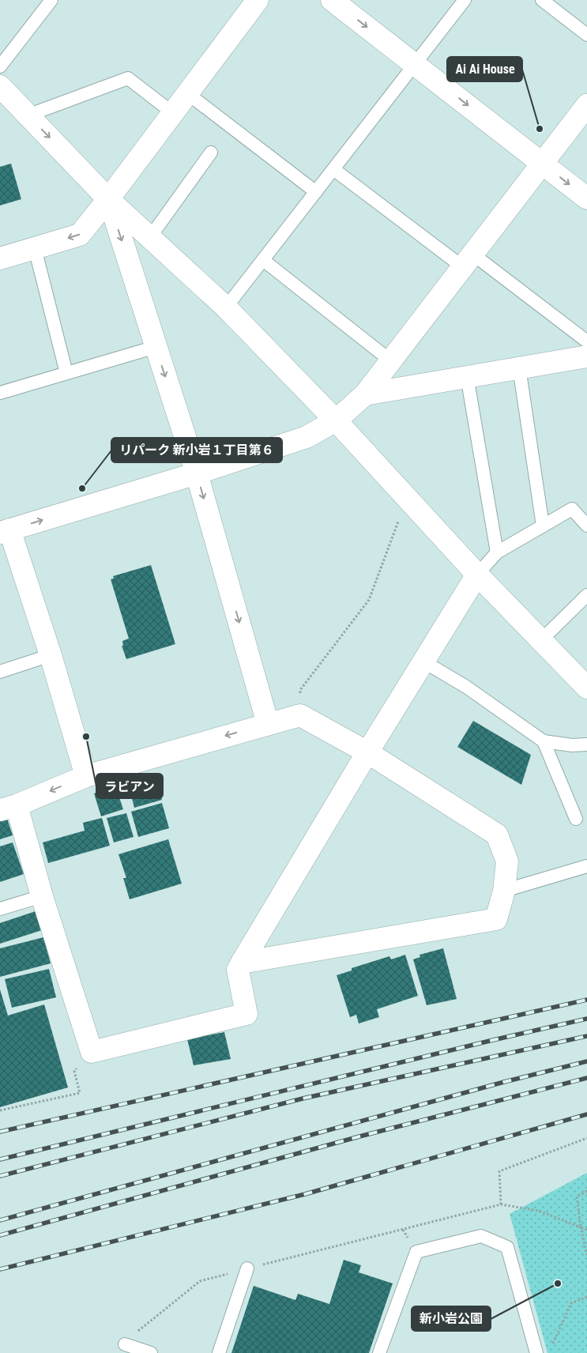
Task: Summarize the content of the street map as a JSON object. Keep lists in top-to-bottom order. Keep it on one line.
{"places":["Ai Ai House","リパーク 新小岩１丁目第６","ラビアン","新小岩公園"]}
